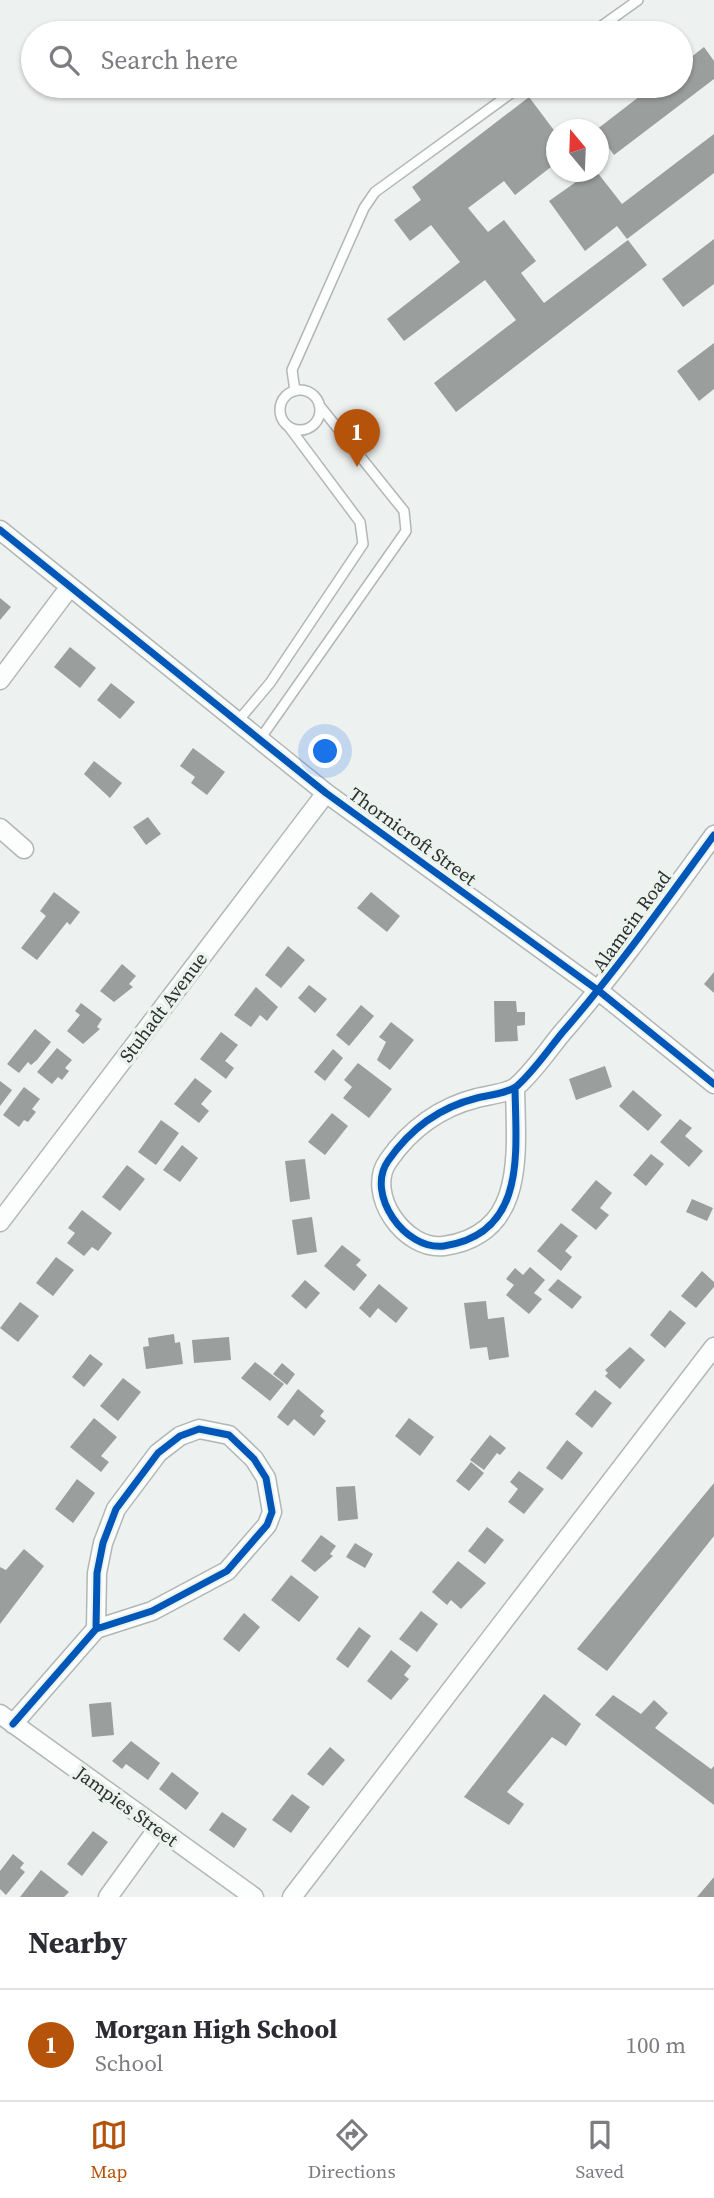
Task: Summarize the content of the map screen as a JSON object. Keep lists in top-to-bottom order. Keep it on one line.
{"streets":{"street":["Thornicroft Street","Alamein Road","Stuhadt Avenue","Jampies Street"]},"crossings":[["Thornicroft Street","Alamein Road"],["Thornicroft Street","Stuhadt Avenue"]],"north":"top","page":{"search":"Search here","pins":"1","heading":"Nearby","list":[{"mark":"1","name":"Morgan High School","note":"School","value":"100 m"}],"nav":["Map","Directions","Saved"]}}
